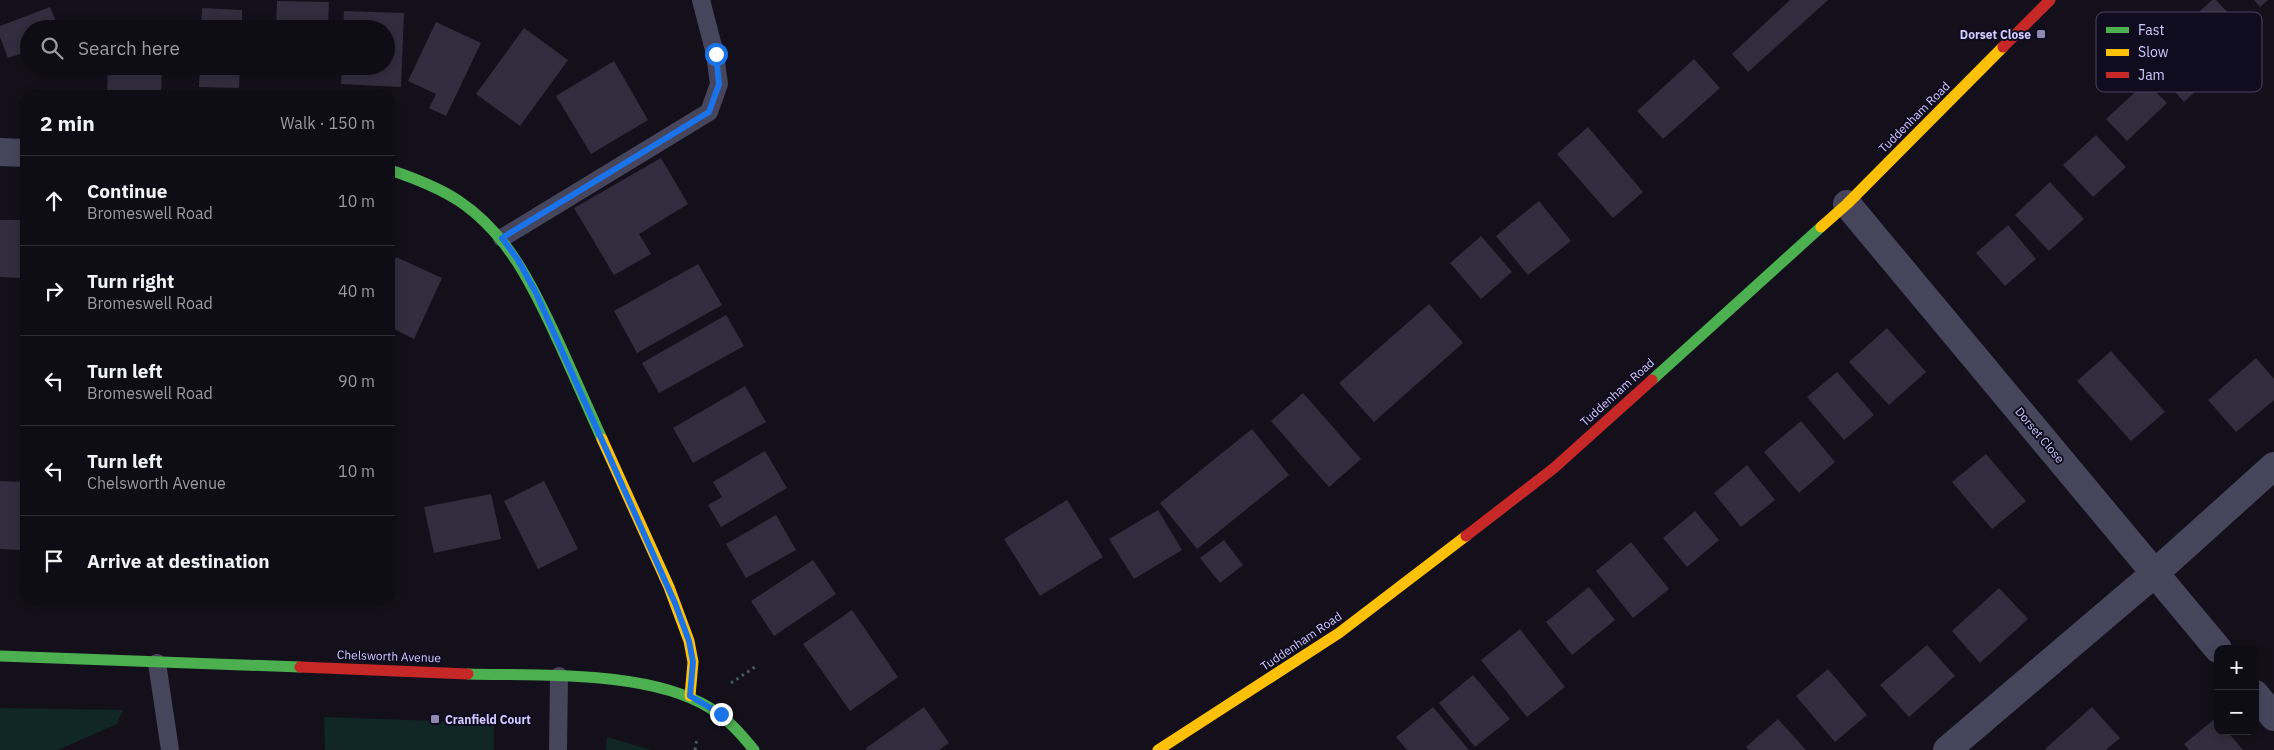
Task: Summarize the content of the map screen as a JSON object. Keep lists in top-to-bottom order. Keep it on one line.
{"streets":{"street":["Tuddenham Road","Dorset Close","Chelsworth Avenue"]},"crossings":[["Tuddenham Road","Dorset Close"]],"places":{"transit":["Dorset Close","Cranfield Court"]},"legend":["Fast","Slow","Jam"],"page":{"search":"Search here","heading":["2 min","Walk · 150 m"],"list":[["Continue","Bromeswell Road","10 m"],["Turn right","Bromeswell Road","40 m"],["Turn left","Bromeswell Road","90 m"],["Turn left","Chelsworth Avenue","10 m"],"Arrive at destination"],"map_buttons":["+","−"]}}
